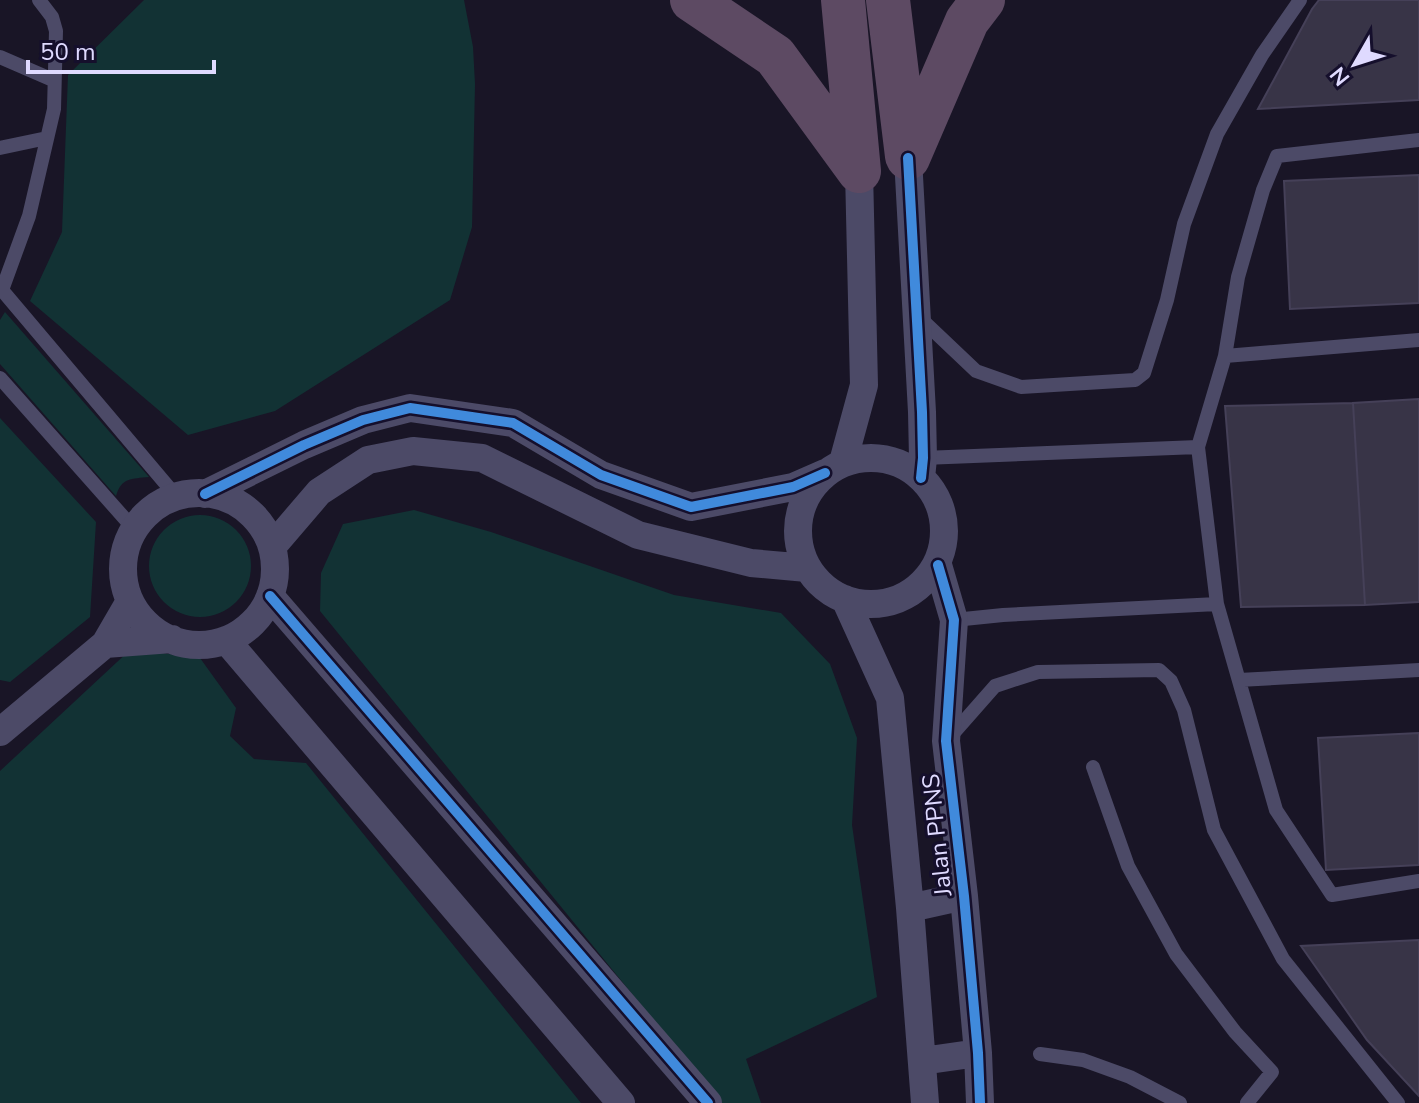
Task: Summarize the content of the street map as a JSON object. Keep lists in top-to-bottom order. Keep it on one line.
{"streets":{"street":["Jalan PPNS"]},"scale_bar":"50 m","north":"bottom left"}
